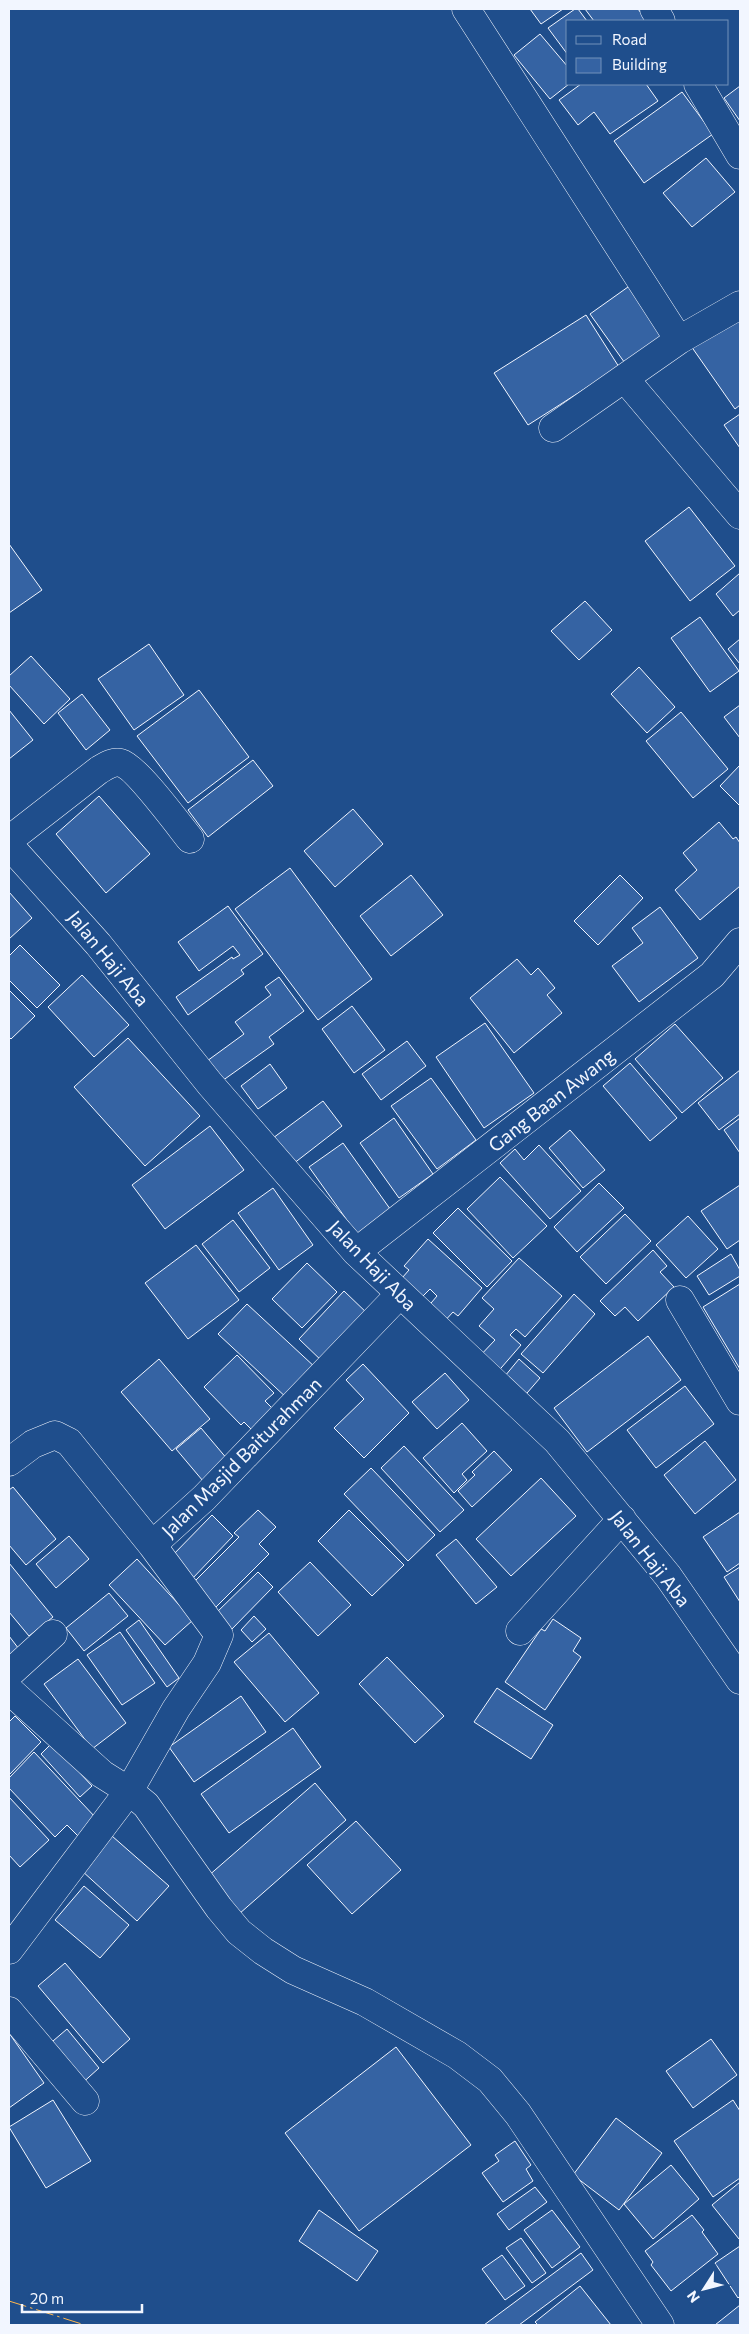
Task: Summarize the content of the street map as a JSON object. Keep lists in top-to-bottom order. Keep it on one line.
{"streets":{"street":["Jalan Haji Aba","Gang Baan Awang","Jalan Masjid Baiturahman"]},"crossings":[["Jalan Haji Aba","Gang Baan Awang"],["Jalan Haji Aba","Jalan Masjid Baiturahman"]],"legend":["Road","Building"],"scale_bar":"20 m","north":"bottom left"}
